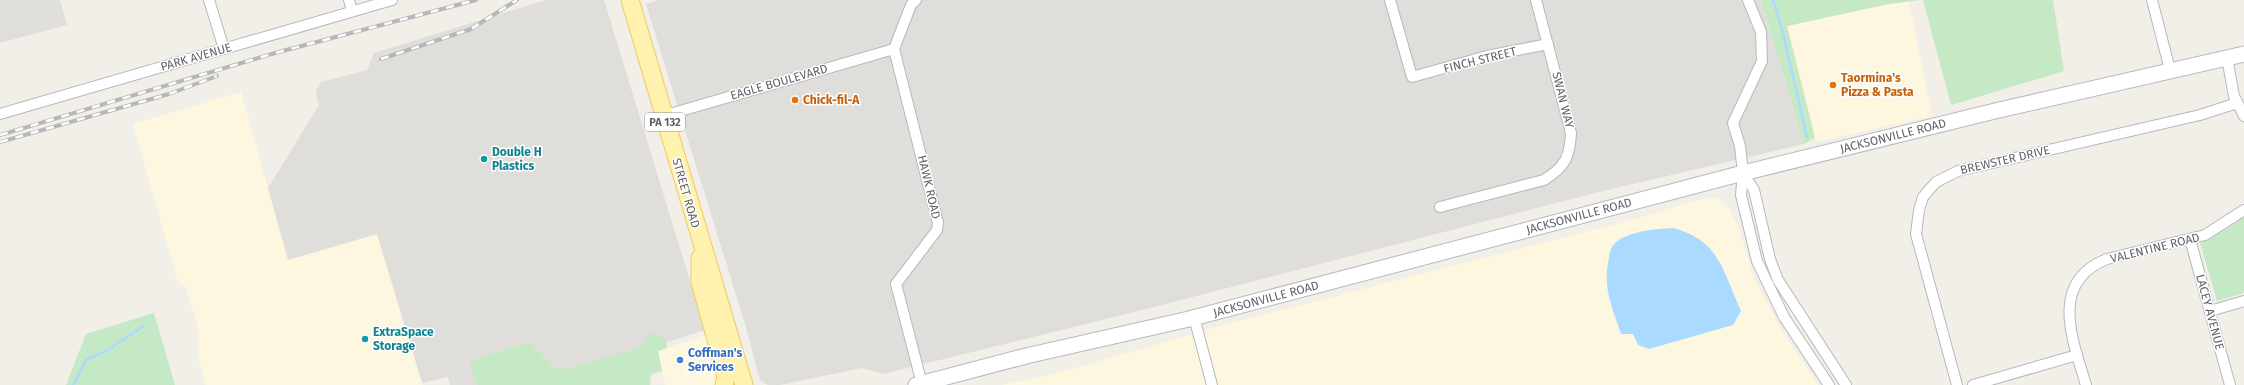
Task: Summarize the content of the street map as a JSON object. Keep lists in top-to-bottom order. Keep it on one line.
{"streets":{"main road":["PA 132","JACKSONVILLE ROAD","STREET ROAD"],"street":["PARK AVENUE","FINCH STREET","EAGLE BOULEVARD","SWAN WAY","BREWSTER DRIVE","HAWK ROAD","VALENTINE ROAD","LACEY AVENUE"]},"crossings":[["FINCH STREET","SWAN WAY"],["EAGLE BOULEVARD","HAWK ROAD"],["EAGLE BOULEVARD","STREET ROAD"],["JACKSONVILLE ROAD","HAWK ROAD"],["VALENTINE ROAD","LACEY AVENUE"]],"places":["Taormina's Pizza & Pasta","Chick-fil-A","Double H Plastics","ExtraSpace Storage","Coffman's Services"]}
